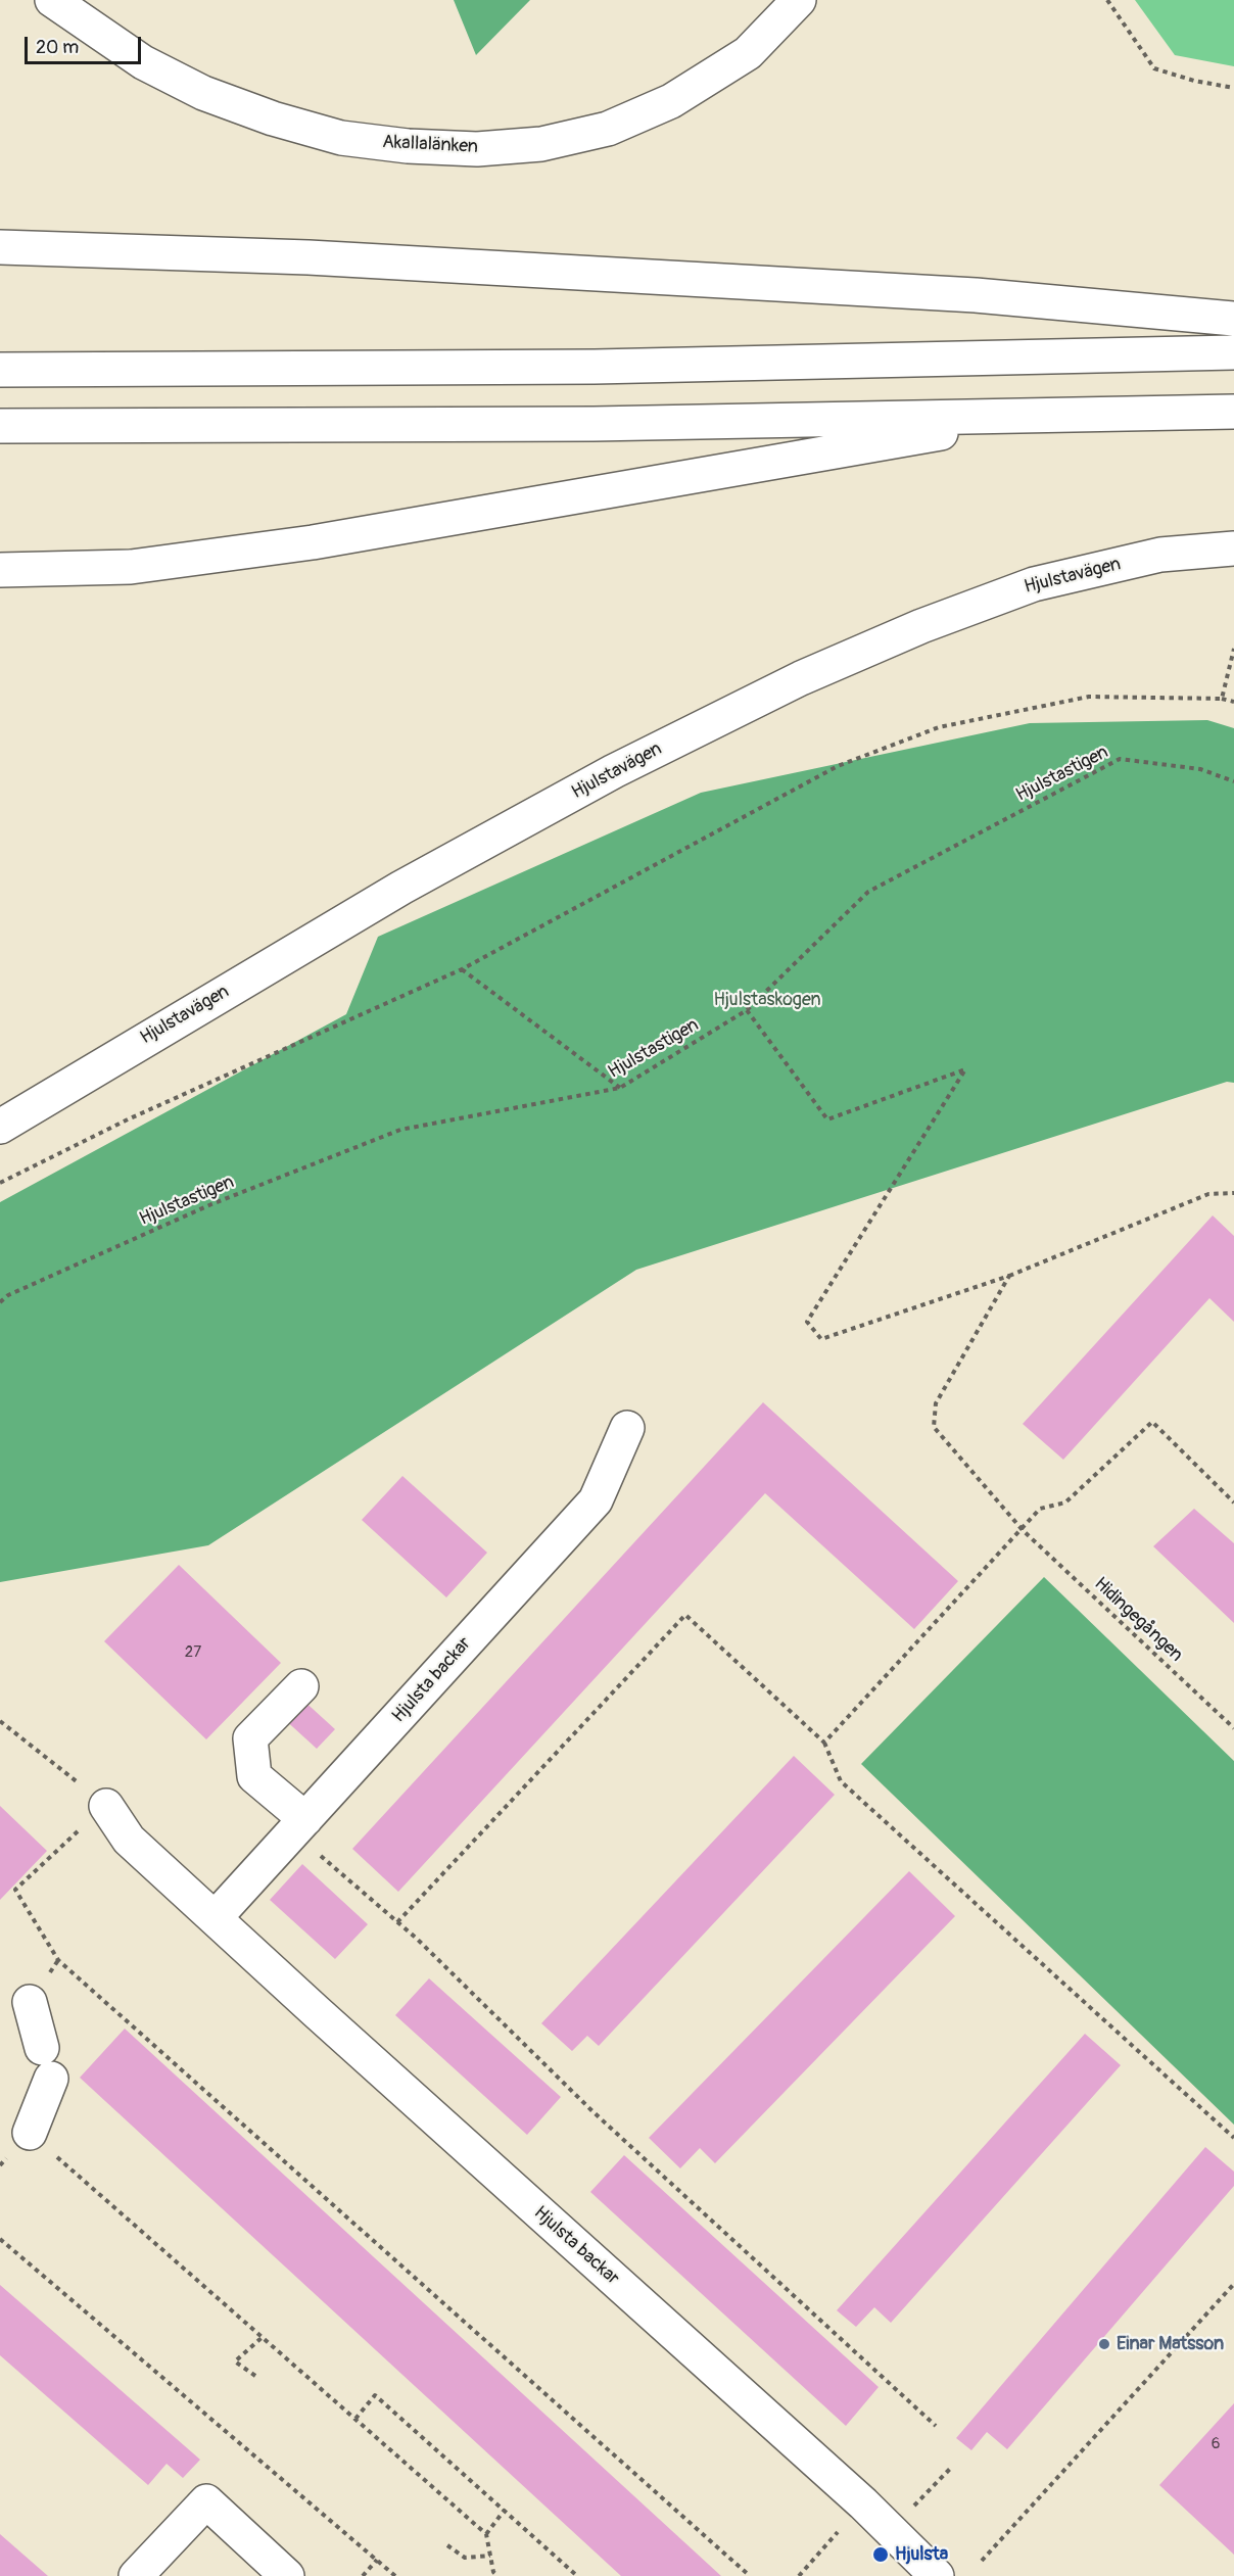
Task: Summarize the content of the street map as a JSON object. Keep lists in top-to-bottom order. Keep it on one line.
{"streets":{"main road":["Akallalänken","Hjulstavägen","Hjulsta backar"],"path":["Hjulstastigen","Hidingegången"]},"parks":["Hjulstaskogen"],"places":["Einar Matsson","Hjulsta"],"house_numbers":["27","6"],"scale_bar":"20 m"}
